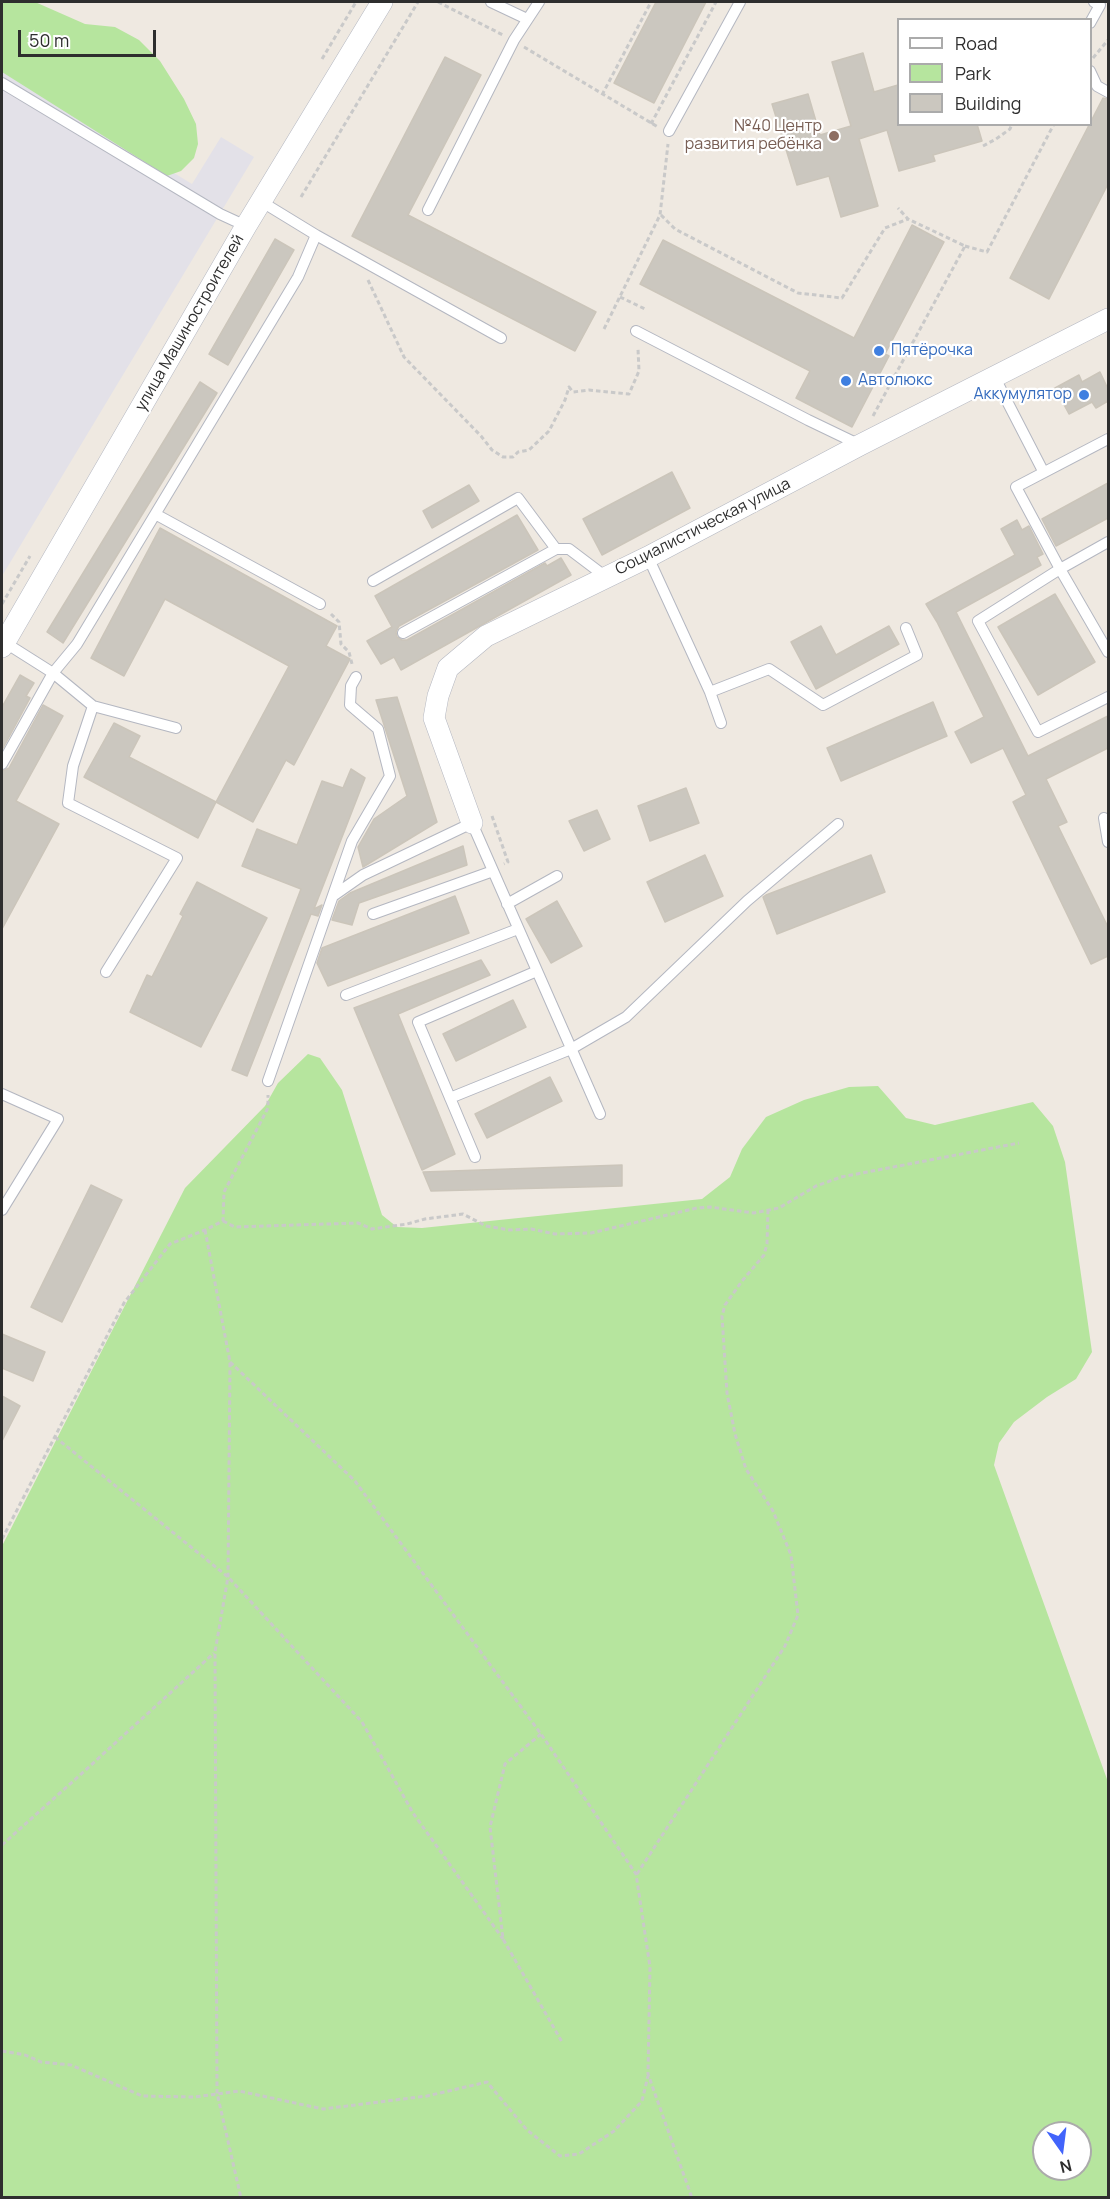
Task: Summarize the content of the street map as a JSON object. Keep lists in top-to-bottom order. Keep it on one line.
{"streets":{"street":["улица Машиностроителей","Социалистическая улица"]},"places":["№40 Центр развития ребёнка","Пятёрочка","Автолюкс","Аккумулятор"],"legend":["Road","Park","Building"],"scale_bar":"50 m","north":"bottom"}
